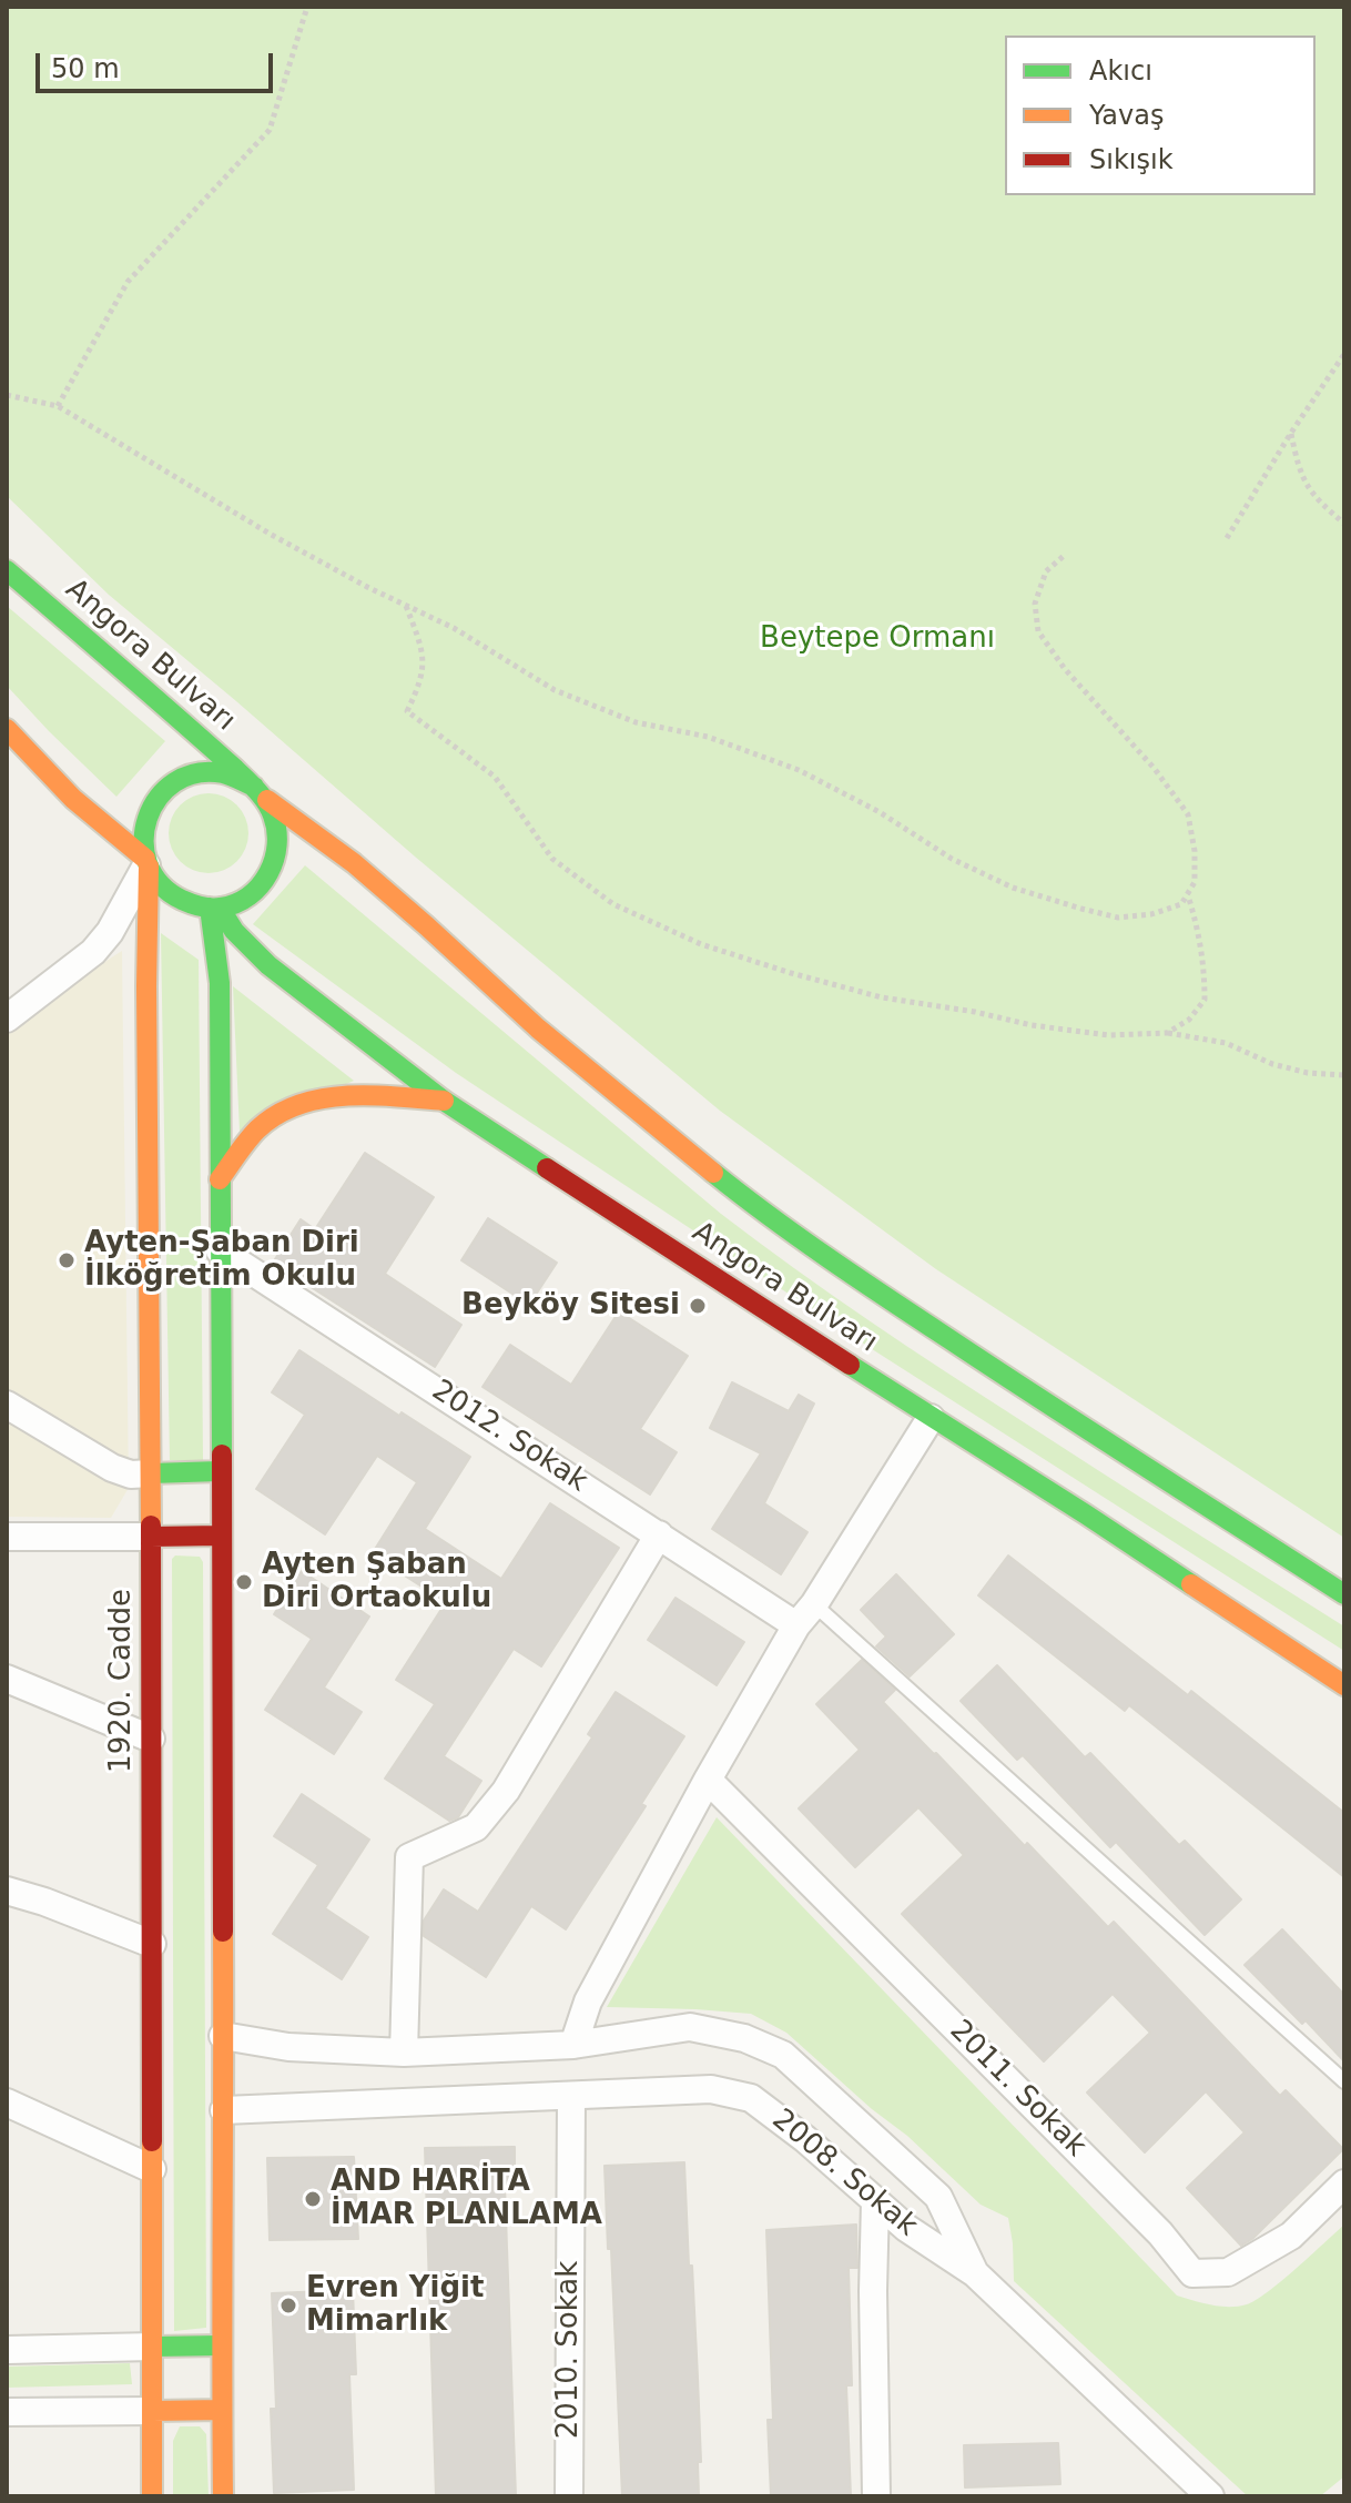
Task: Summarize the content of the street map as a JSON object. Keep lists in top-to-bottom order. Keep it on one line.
{"streets":{"main road":["Angora Bulvarı","1920. Cadde"],"street":["2012. Sokak","2011. Sokak","2008. Sokak","2010. Sokak"]},"crossings":[["Angora Bulvarı","1920. Cadde"],["2008. Sokak","2010. Sokak"]],"parks":["Beytepe Ormanı"],"places":["Ayten-Şaban Diri İlköğretim Okulu","Beyköy Sitesi","Ayten Şaban Diri Ortaokulu","AND HARİTA İMAR PLANLAMA","Evren Yiğit Mimarlık"],"legend":["Akıcı","Yavaş","Sıkışık"],"scale_bar":"50 m"}
